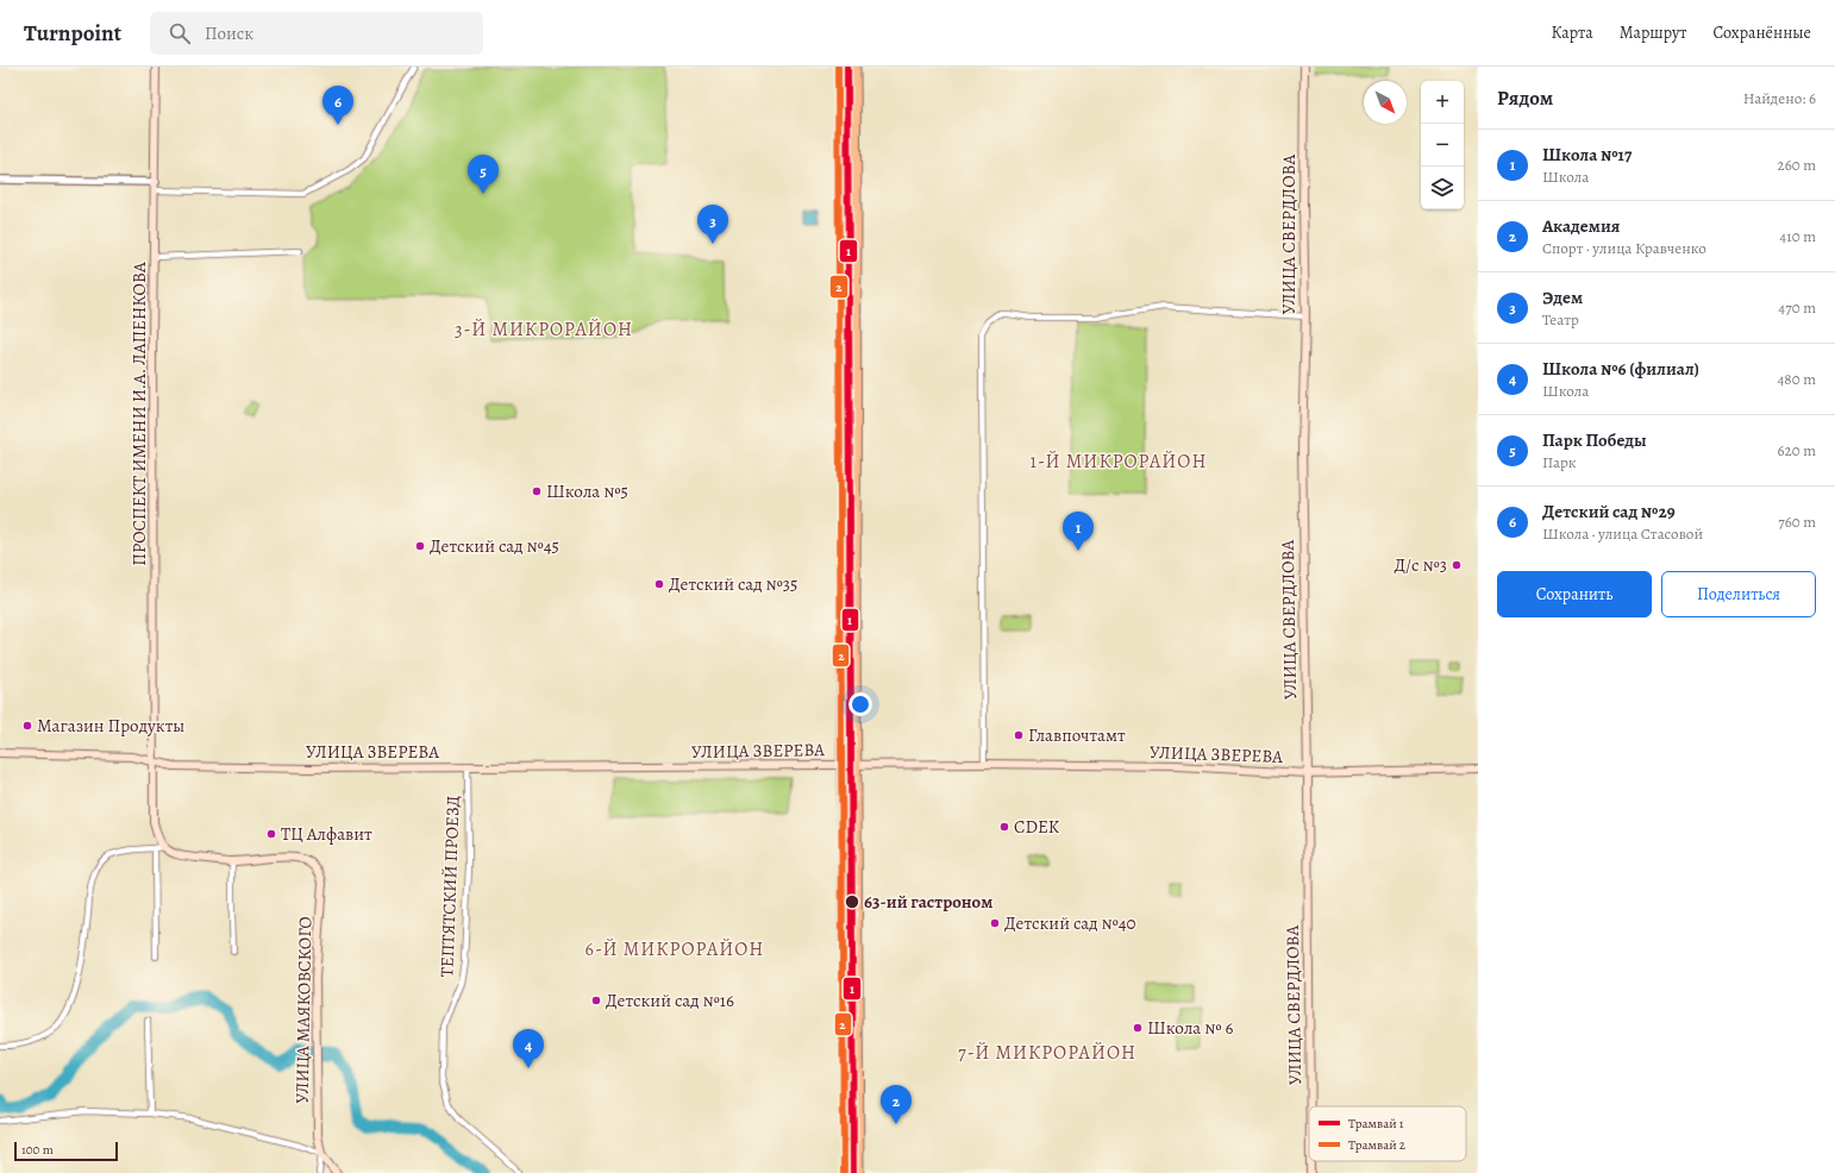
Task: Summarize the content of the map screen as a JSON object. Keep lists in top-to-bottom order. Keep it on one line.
{"streets":{"main road":["УЛИЦА СВЕРДЛОВА","ПРОСПЕКТ ИМЕНИ И.А. ЛАПЕНКОВА","УЛИЦА ЗВЕРЕВА","УЛИЦА МАЯКОВСКОГО"],"street":["ТЕПТЯТСКИЙ ПРОЕЗД"]},"crossings":[["УЛИЦА СВЕРДЛОВА","УЛИЦА ЗВЕРЕВА"],["ПРОСПЕКТ ИМЕНИ И.А. ЛАПЕНКОВА","УЛИЦА ЗВЕРЕВА"],["УЛИЦА ЗВЕРЕВА","ТЕПТЯТСКИЙ ПРОЕЗД"]],"districts":["3-Й МИКРОРАЙОН","1-Й МИКРОРАЙОН","6-Й МИКРОРАЙОН","7-Й МИКРОРАЙОН"],"places":["Школа №5","Детский сад №45","Д/с №3","Детский сад №35","Магазин Продукты","Главпочтамт","CDEK","ТЦ Алфавит","63-ий гастроном","Детский сад №40","Детский сад №16","Школа № 6"],"lines":["tram line 1","tram line 2"],"legend":["Трамвай 1","Трамвай 2"],"scale_bar":"100 m","north":"bottom right","page":{"header":"Turnpoint","search":"Поиск","nav":["Карта","Маршрут","Сохранённые"],"heading":["Рядом","Найдено: 6"],"map_buttons":["+","−"],"pins":["6","5","3","1","4","2"],"list":[{"mark":"1","name":"Школа №17","note":"Школа","value":"260 m"},{"mark":"2","name":"Академия","note":"Спорт · улица Кравченко","value":"410 m"},{"mark":"3","name":"Эдем","note":"Театр","value":"470 m"},{"mark":"4","name":"Школа №6 (филиал)","note":"Школа","value":"480 m"},{"mark":"5","name":"Парк Победы","note":"Парк","value":"620 m"},{"mark":"6","name":"Детский сад №29","note":"Школа · улица Стасовой","value":"760 m"}],"buttons":["Сохранить","Поделиться"],"scale":"100 m"}}
